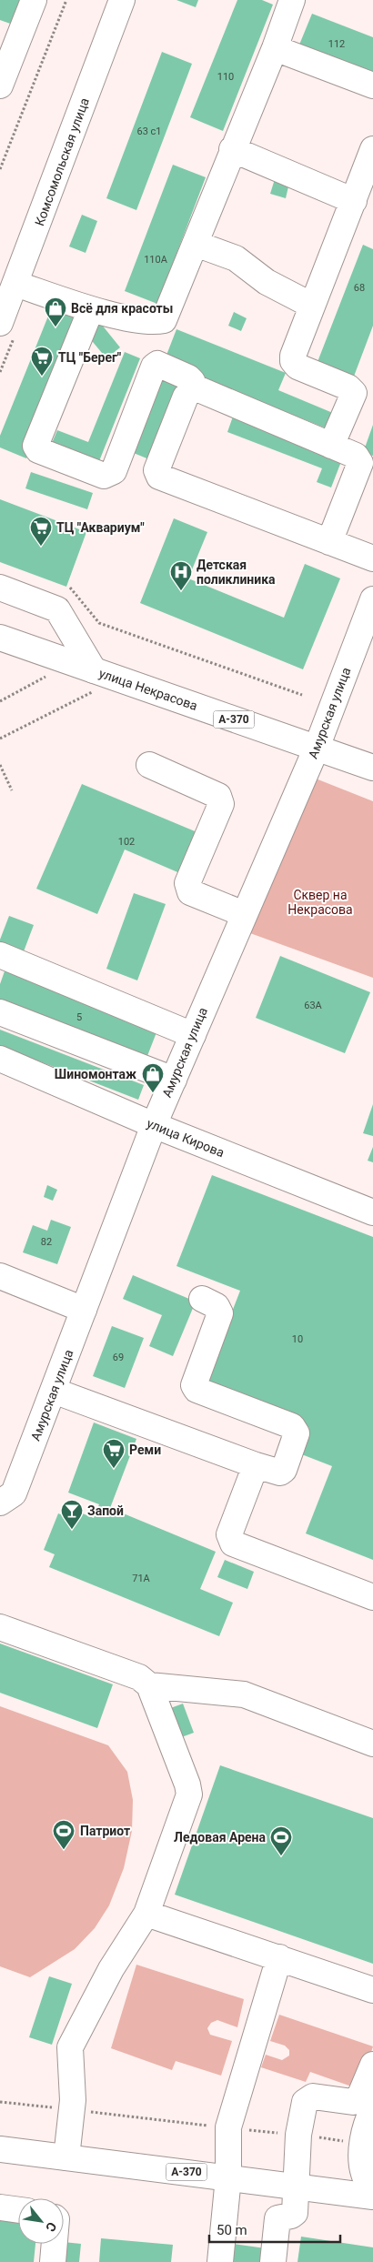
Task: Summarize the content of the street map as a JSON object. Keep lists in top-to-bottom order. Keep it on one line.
{"streets":{"main road":["Комсомольская улица","улица Некрасова","Амурская улица","А-370","улица Кирова"]},"crossings":[["улица Некрасова","Амурская улица"],["Амурская улица","улица Кирова"]],"parks":["Сквер на Некрасова"],"places":{"shop":["Всё для красоты","Шиномонтаж"],"supermarket":["ТЦ \"Берег\"","ТЦ \"Аквариум\"","Реми"],"hospital":["Детская поликлиника"],"bar":["Запой"],"sports":["Патриот","Ледовая Арена"]},"house_numbers":["112","110","63 с1","110А","68","102","63А","5","82","10","69","71А"],"scale_bar":"50 m","north":"bottom right"}
